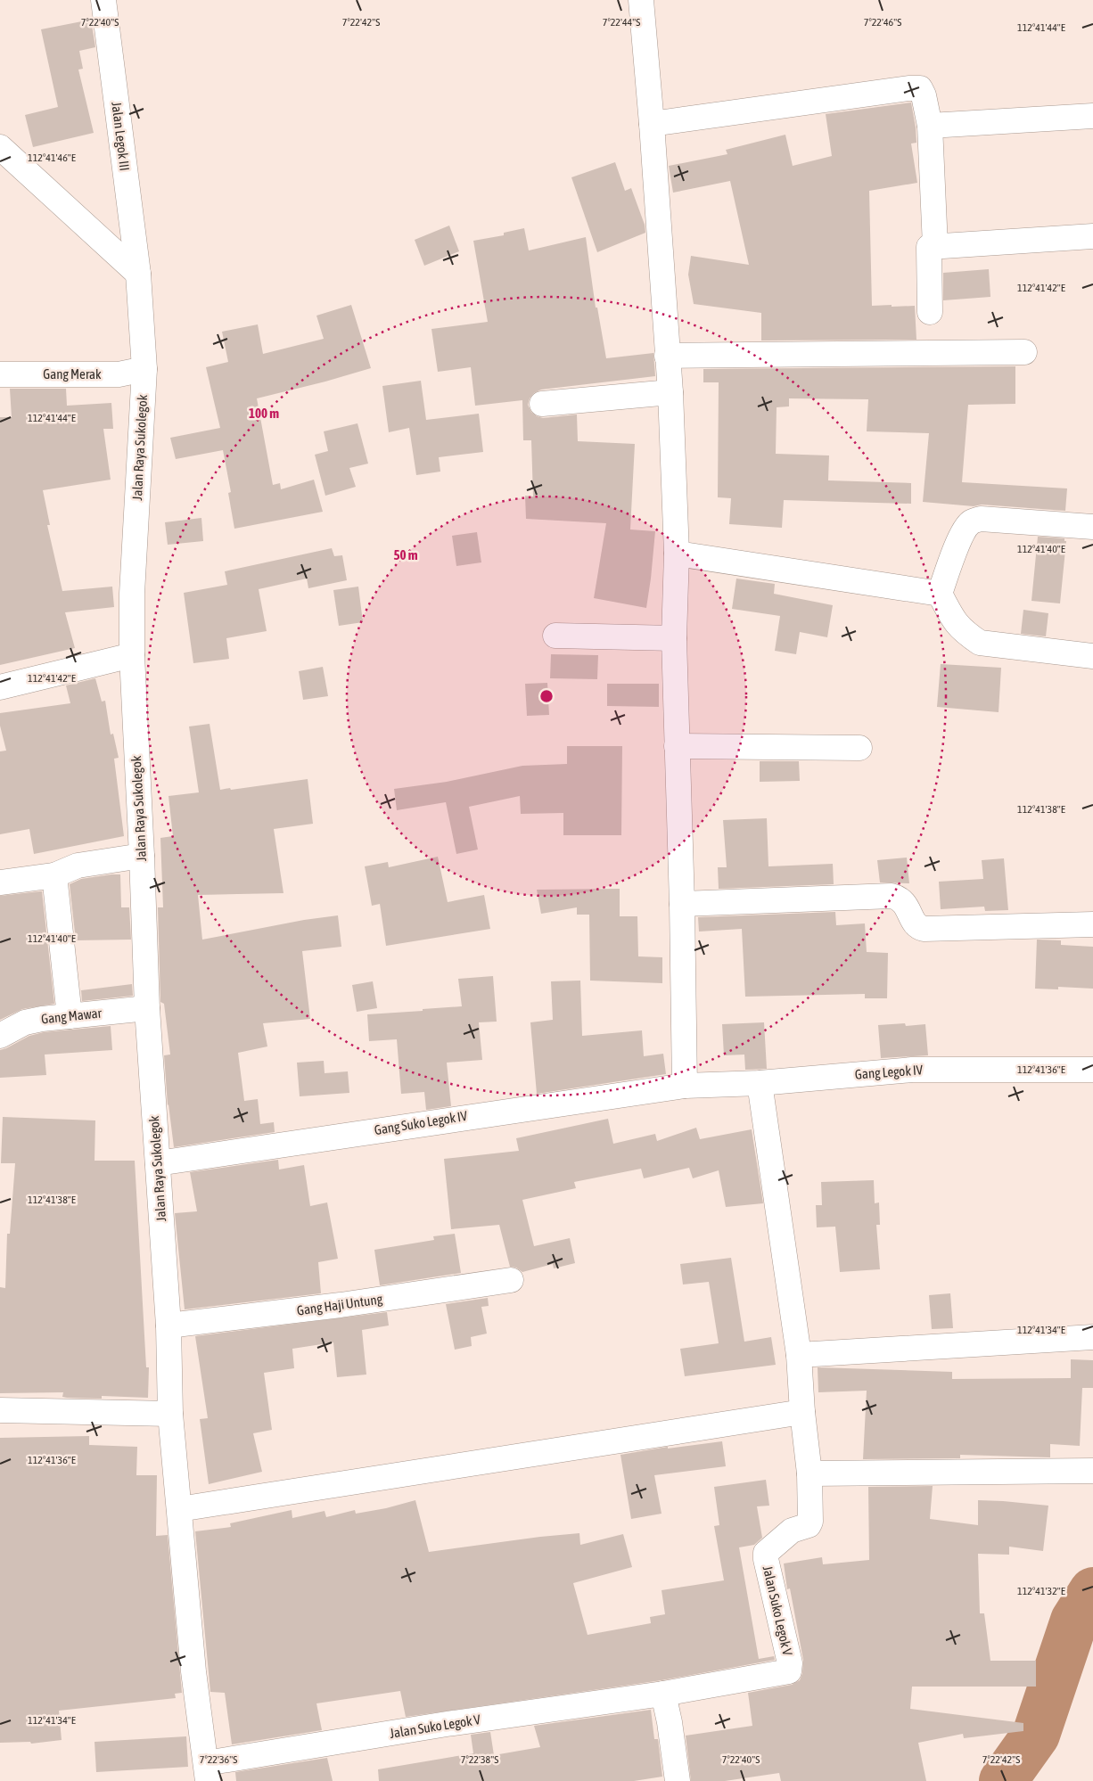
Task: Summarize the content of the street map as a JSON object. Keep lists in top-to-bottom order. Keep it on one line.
{"streets":{"street":["Jalan Legok III","Gang Merak","Jalan Raya Sukolegok","Gang Mawar","Gang Legok IV","Gang Suko Legok IV","Gang Haji Untung","Jalan Suko Legok V"]},"crossings":[["Jalan Legok III","Jalan Raya Sukolegok"],["Gang Merak","Jalan Raya Sukolegok"],["Jalan Raya Sukolegok","Gang Mawar"],["Jalan Raya Sukolegok","Gang Suko Legok IV"],["Jalan Raya Sukolegok","Gang Haji Untung"],["Jalan Raya Sukolegok","Jalan Suko Legok V"],["Gang Legok IV","Gang Suko Legok IV"]],"coordinates":["7°22'40\"S","7°22'42\"S","7°22'44\"S","7°22'46\"S","112°41'44\"E","112°41'46\"E","112°41'42\"E","112°41'40\"E","112°41'38\"E","112°41'36\"E","112°41'34\"E","112°41'32\"E","7°22'36\"S","7°22'38\"S"],"rings":["100 m","50 m"]}
